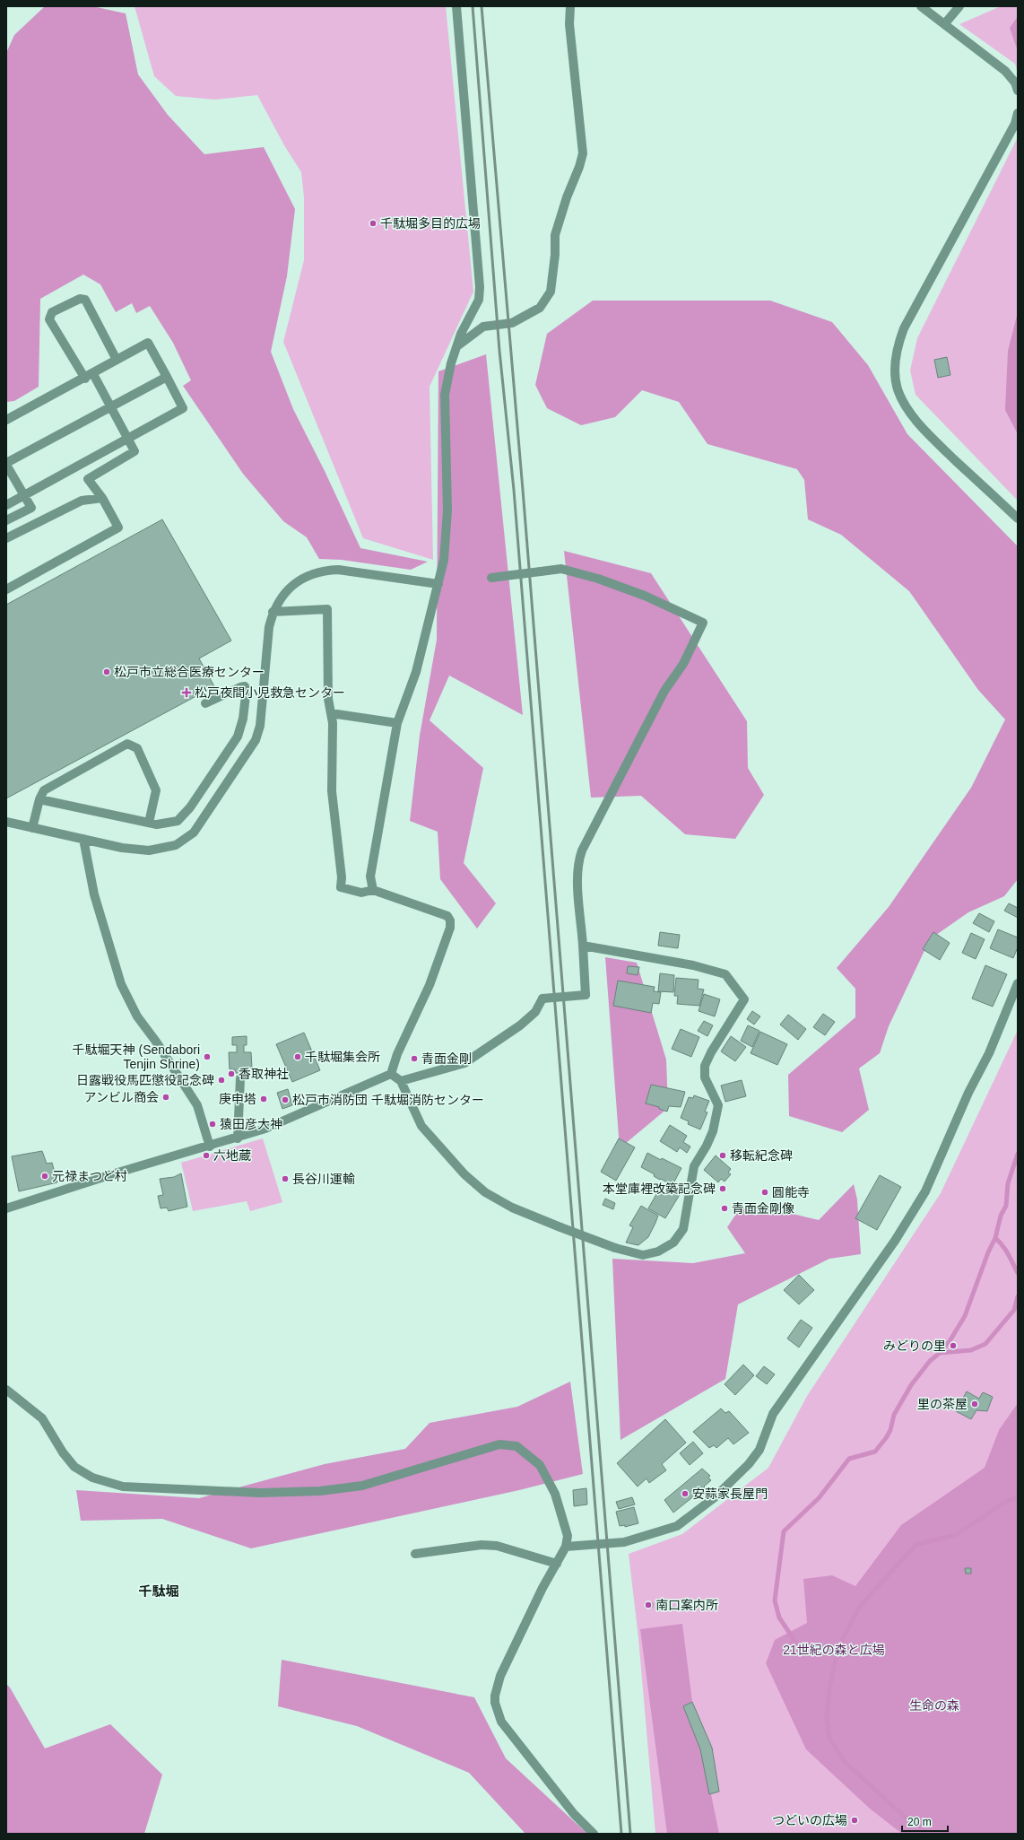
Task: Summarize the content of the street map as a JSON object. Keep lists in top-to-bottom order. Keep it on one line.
{"districts":["千駄堀"],"parks":["21世紀の森と広場","生命の森"],"places":{"other":["千駄堀多目的広場","松戸市立総合医療センター","千駄堀天神 (Sendabori Tenjin Shrine)","千駄堀集会所","青面金剛","香取神社","日露戦役馬匹懲役記念碑","アンビル商会","庚申塔","松戸市消防団 千駄堀消防センター","猿田彦大神","六地蔵","移転紀念碑","元禄まつど村","長谷川運輸","本堂庫裡改築記念碑","圓能寺","青面金剛像","みどりの里","里の茶屋","安蒜家長屋門","南口案内所","つどいの広場"],"health":["松戸夜間小児救急センター"]},"scale_bar":"20 m"}
